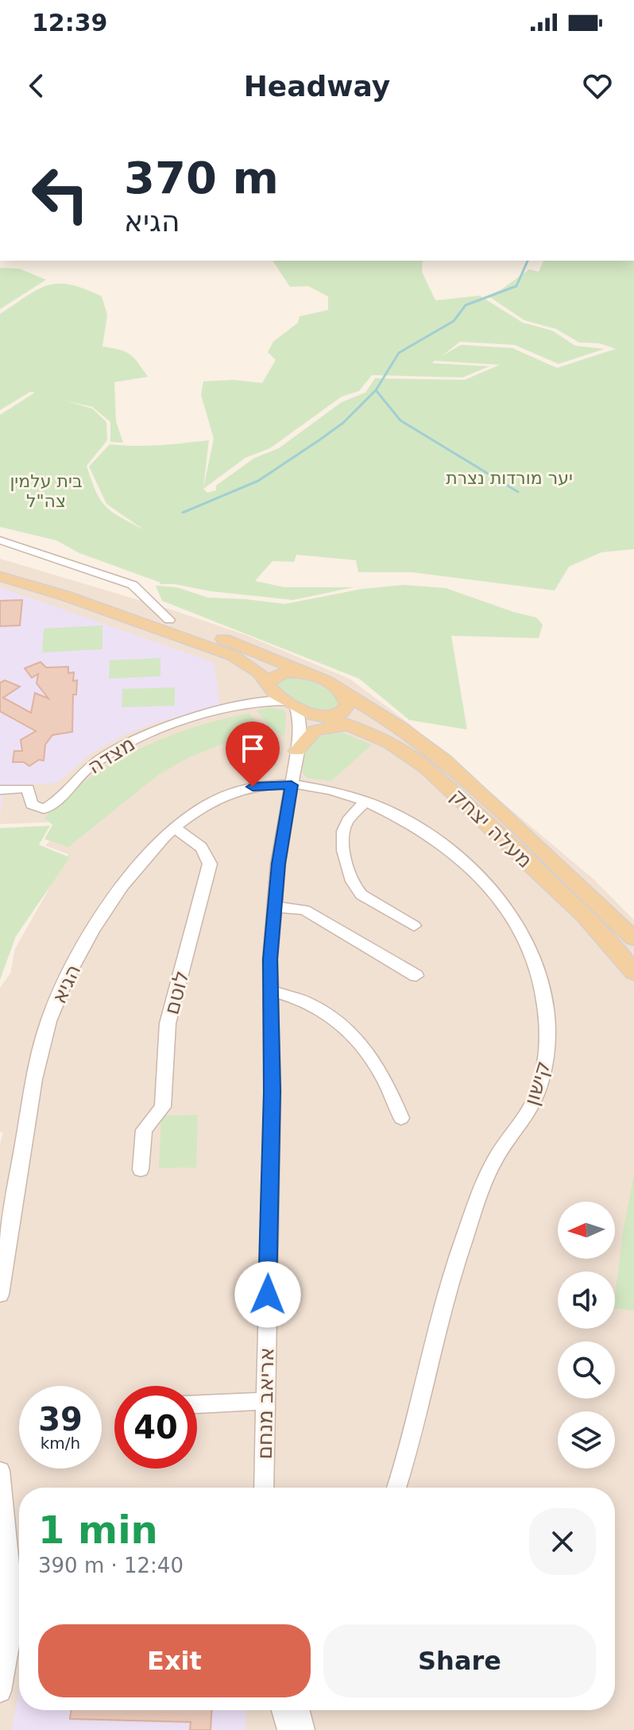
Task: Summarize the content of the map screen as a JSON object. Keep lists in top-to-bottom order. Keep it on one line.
{"streets":{"main road":["מעלה יצחק"],"street":["מצדה","הגיא","לוטם","קישון","אריאב מנחם"]},"crossings":[["מצדה","מעלה יצחק"],["מצדה","אריאב מנחם"],["מעלה יצחק","אריאב מנחם"],["הגיא","לוטם"],["הגיא","קישון"],["הגיא","אריאב מנחם"],["קישון","אריאב מנחם"]],"parks":["יער מורדות נצרת","בית עלמין צה\"ל"],"north":"left","page":{"status":"12:39","header":"Headway","turn":["370 m","הגיא"],"speed":"39 km/h","limit":"40","heading":["1 min","390 m · 12:40"],"buttons":["Exit","Share"]}}
